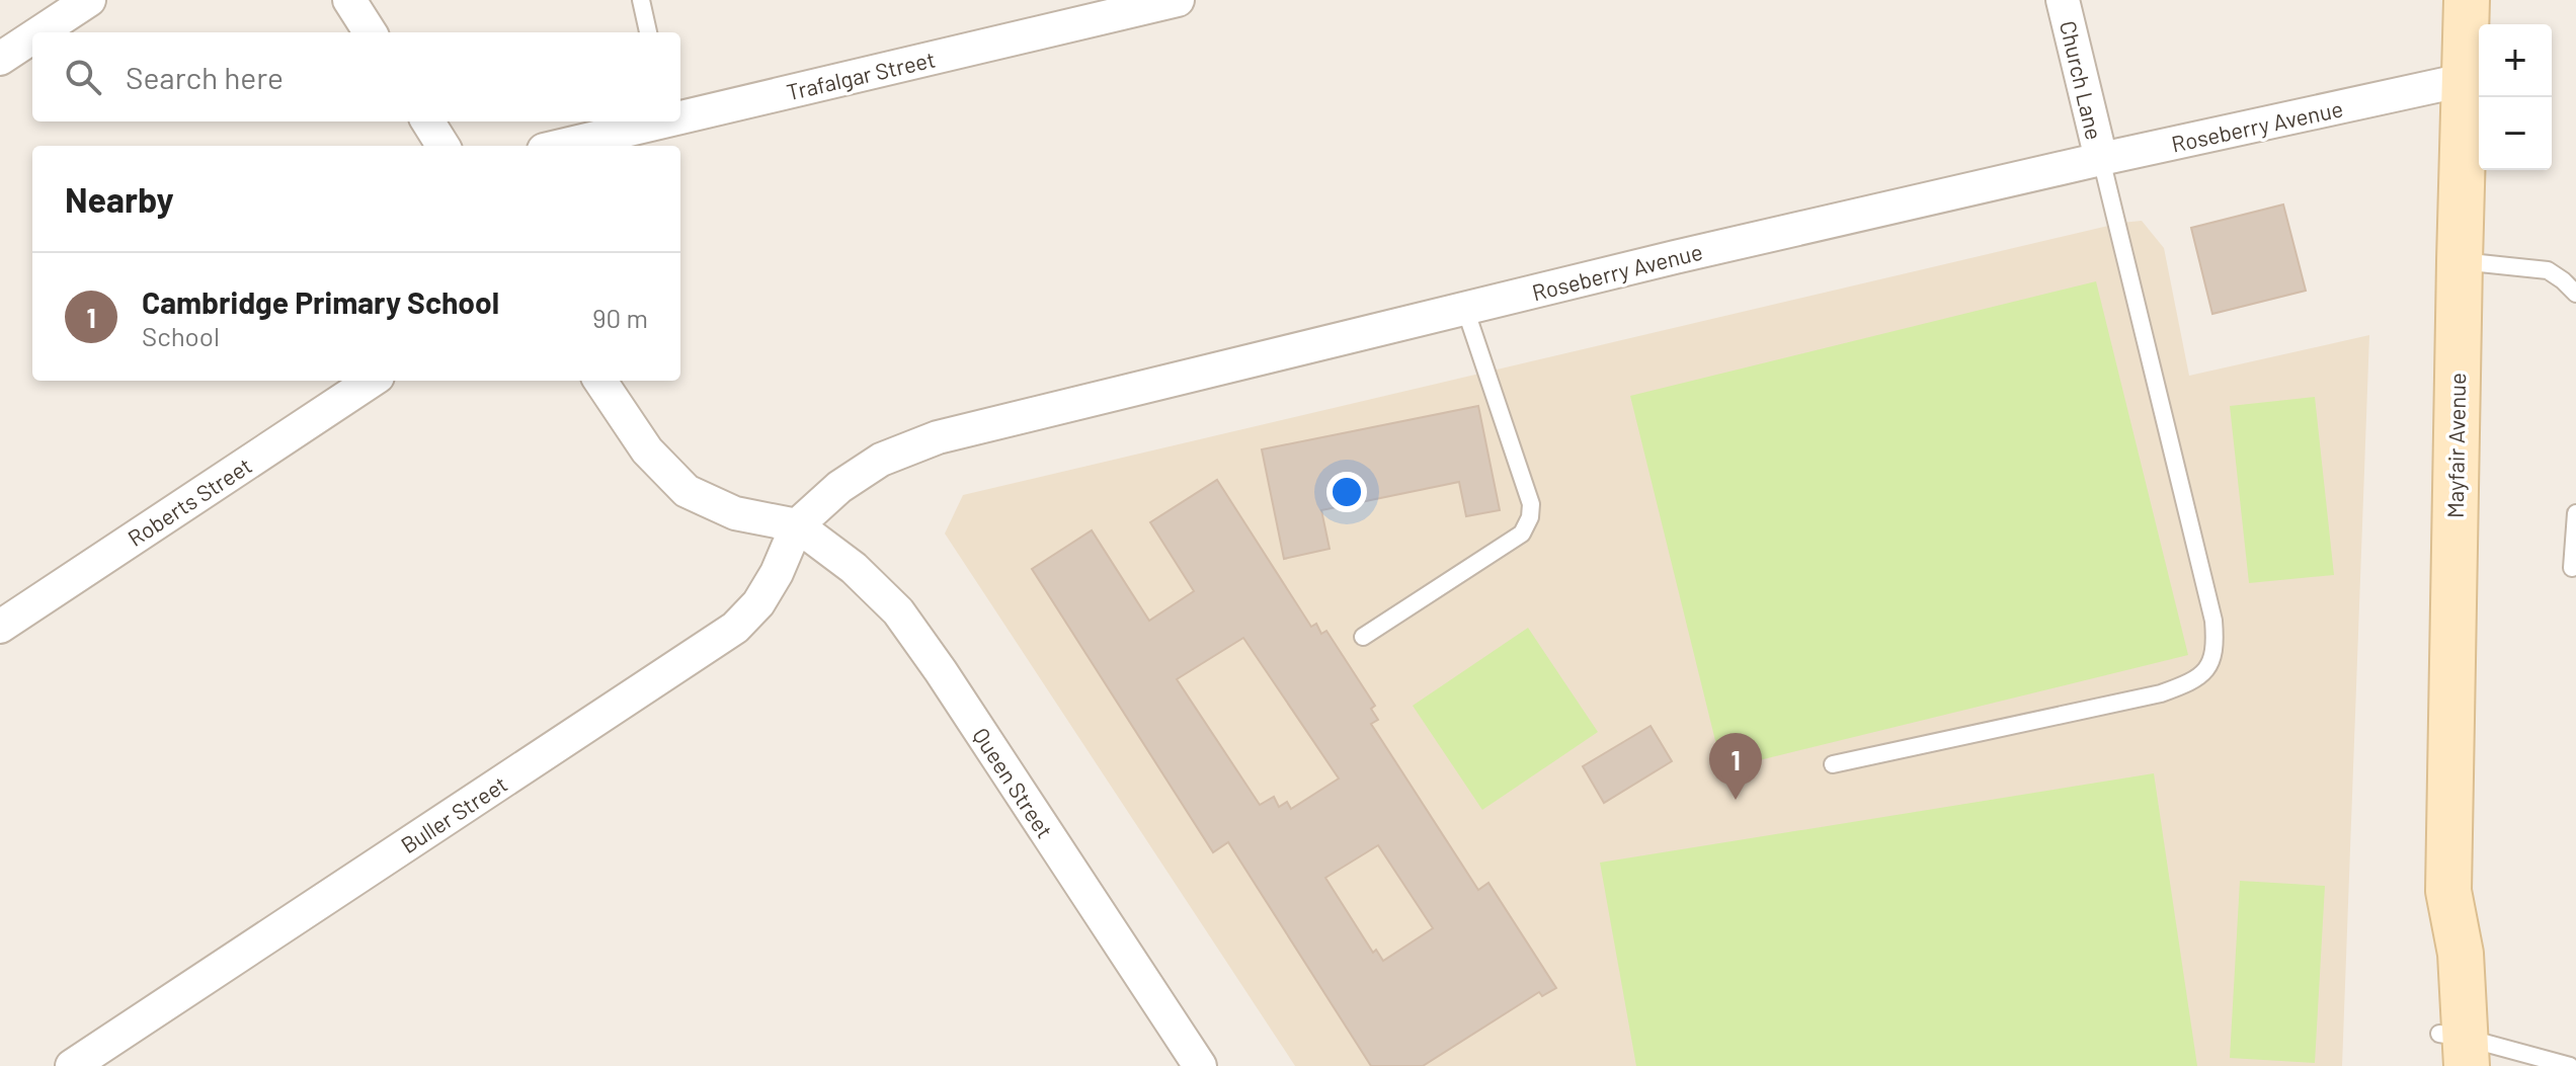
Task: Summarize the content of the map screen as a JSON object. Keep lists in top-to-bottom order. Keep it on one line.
{"streets":{"main road":["Mayfair Avenue"],"street":["Trafalgar Street","Church Lane","Roseberry Avenue","Roberts Street","Queen Street","Buller Street"]},"crossings":[["Church Lane","Roseberry Avenue"],["Roseberry Avenue","Mayfair Avenue"],["Roseberry Avenue","Queen Street"],["Roseberry Avenue","Buller Street"],["Queen Street","Buller Street"]],"page":{"map_buttons":["+","−"],"search":"Search here","heading":"Nearby","list":[{"mark":"1","name":"Cambridge Primary School","note":"School","value":"90 m"}],"pins":"1"}}
